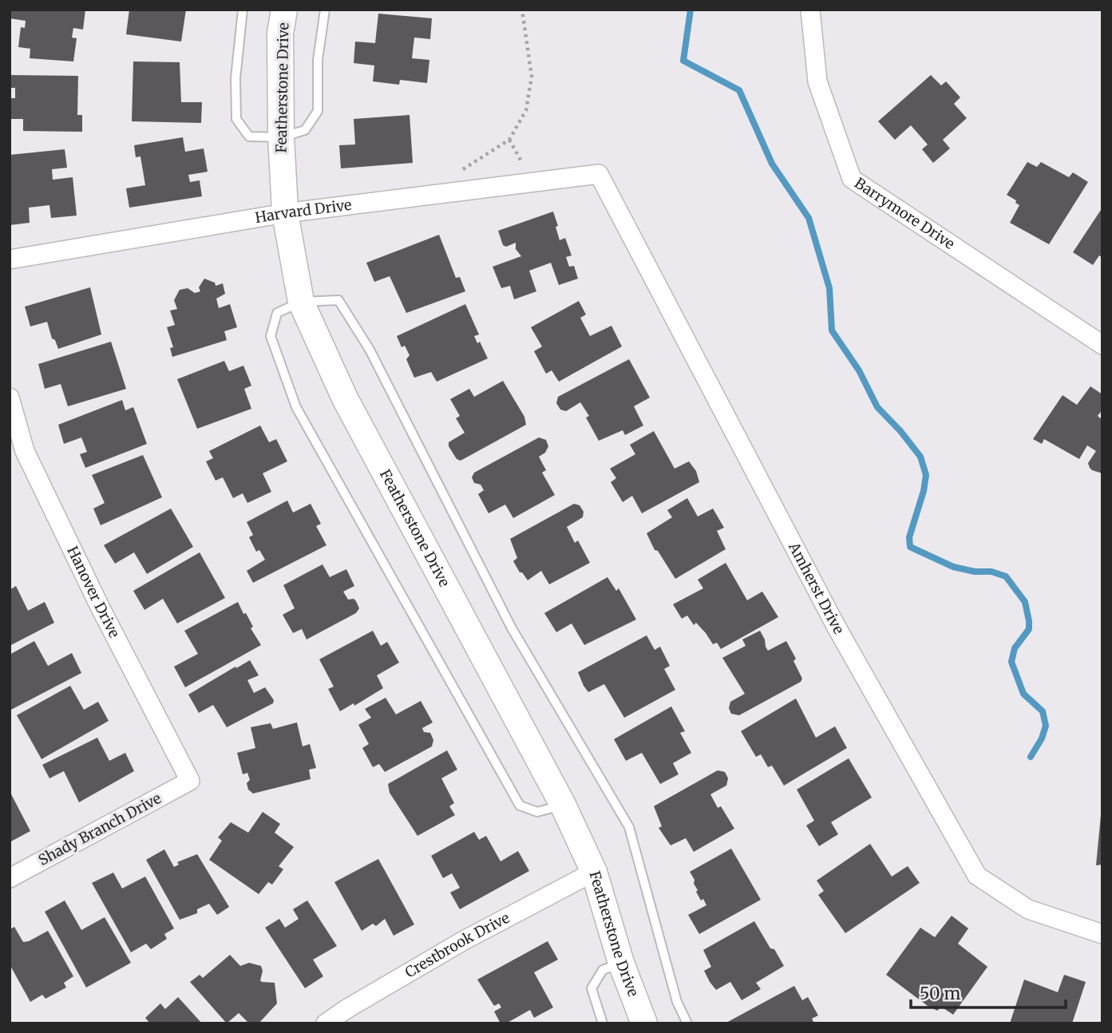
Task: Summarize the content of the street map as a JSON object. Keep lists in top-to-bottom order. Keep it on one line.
{"streets":{"street":["Featherstone Drive","Harvard Drive","Barrymore Drive","Amherst Drive","Hanover Drive","Shady Branch Drive","Crestbrook Drive"]},"crossings":[["Featherstone Drive","Harvard Drive"],["Featherstone Drive","Crestbrook Drive"],["Harvard Drive","Amherst Drive"],["Hanover Drive","Shady Branch Drive"]],"scale_bar":"50 m"}
